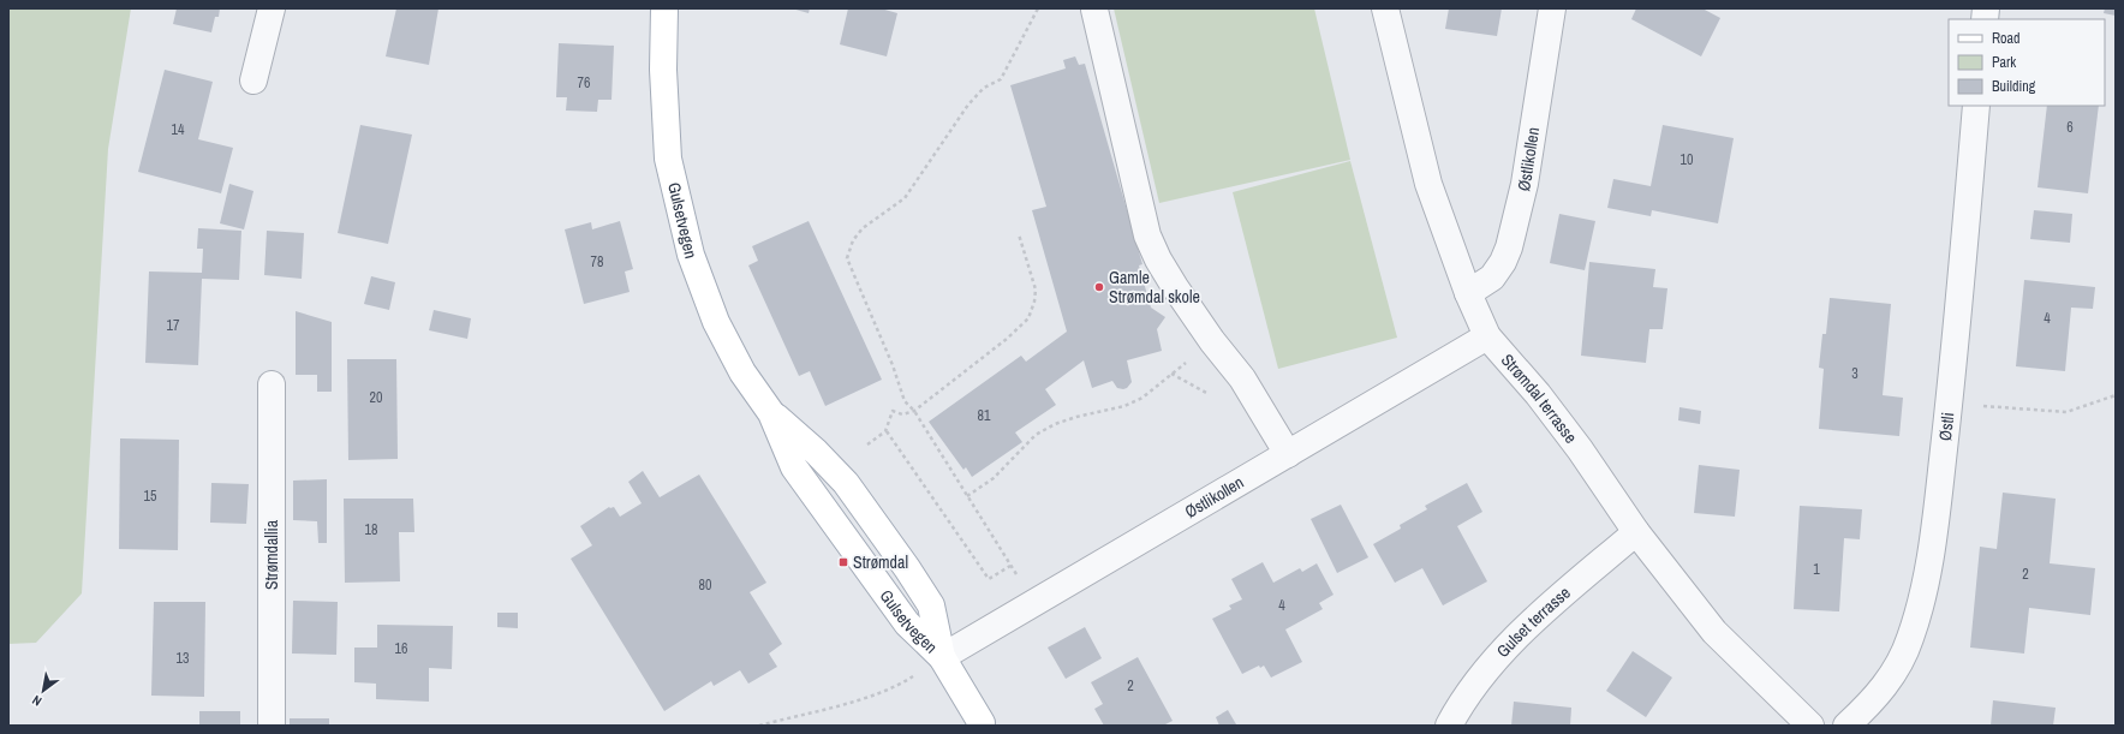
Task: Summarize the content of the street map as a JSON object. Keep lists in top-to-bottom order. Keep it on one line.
{"streets":{"main road":["Gulsetvegen"],"street":["Østlikollen","Strømdal terrasse","Østli","Strømdallia","Gulset terrasse"]},"crossings":[["Østlikollen","Gulsetvegen"],["Østlikollen","Strømdal terrasse"],["Strømdal terrasse","Gulset terrasse"]],"places":{"other":["Gamle Strømdal skole"],"transit":["Strømdal"]},"house_numbers":["76","6","14","10","78","4","17","3","20","81","15","18","1","2","80","4","16","13","2"],"legend":["Road","Park","Building"],"north":"bottom left"}
